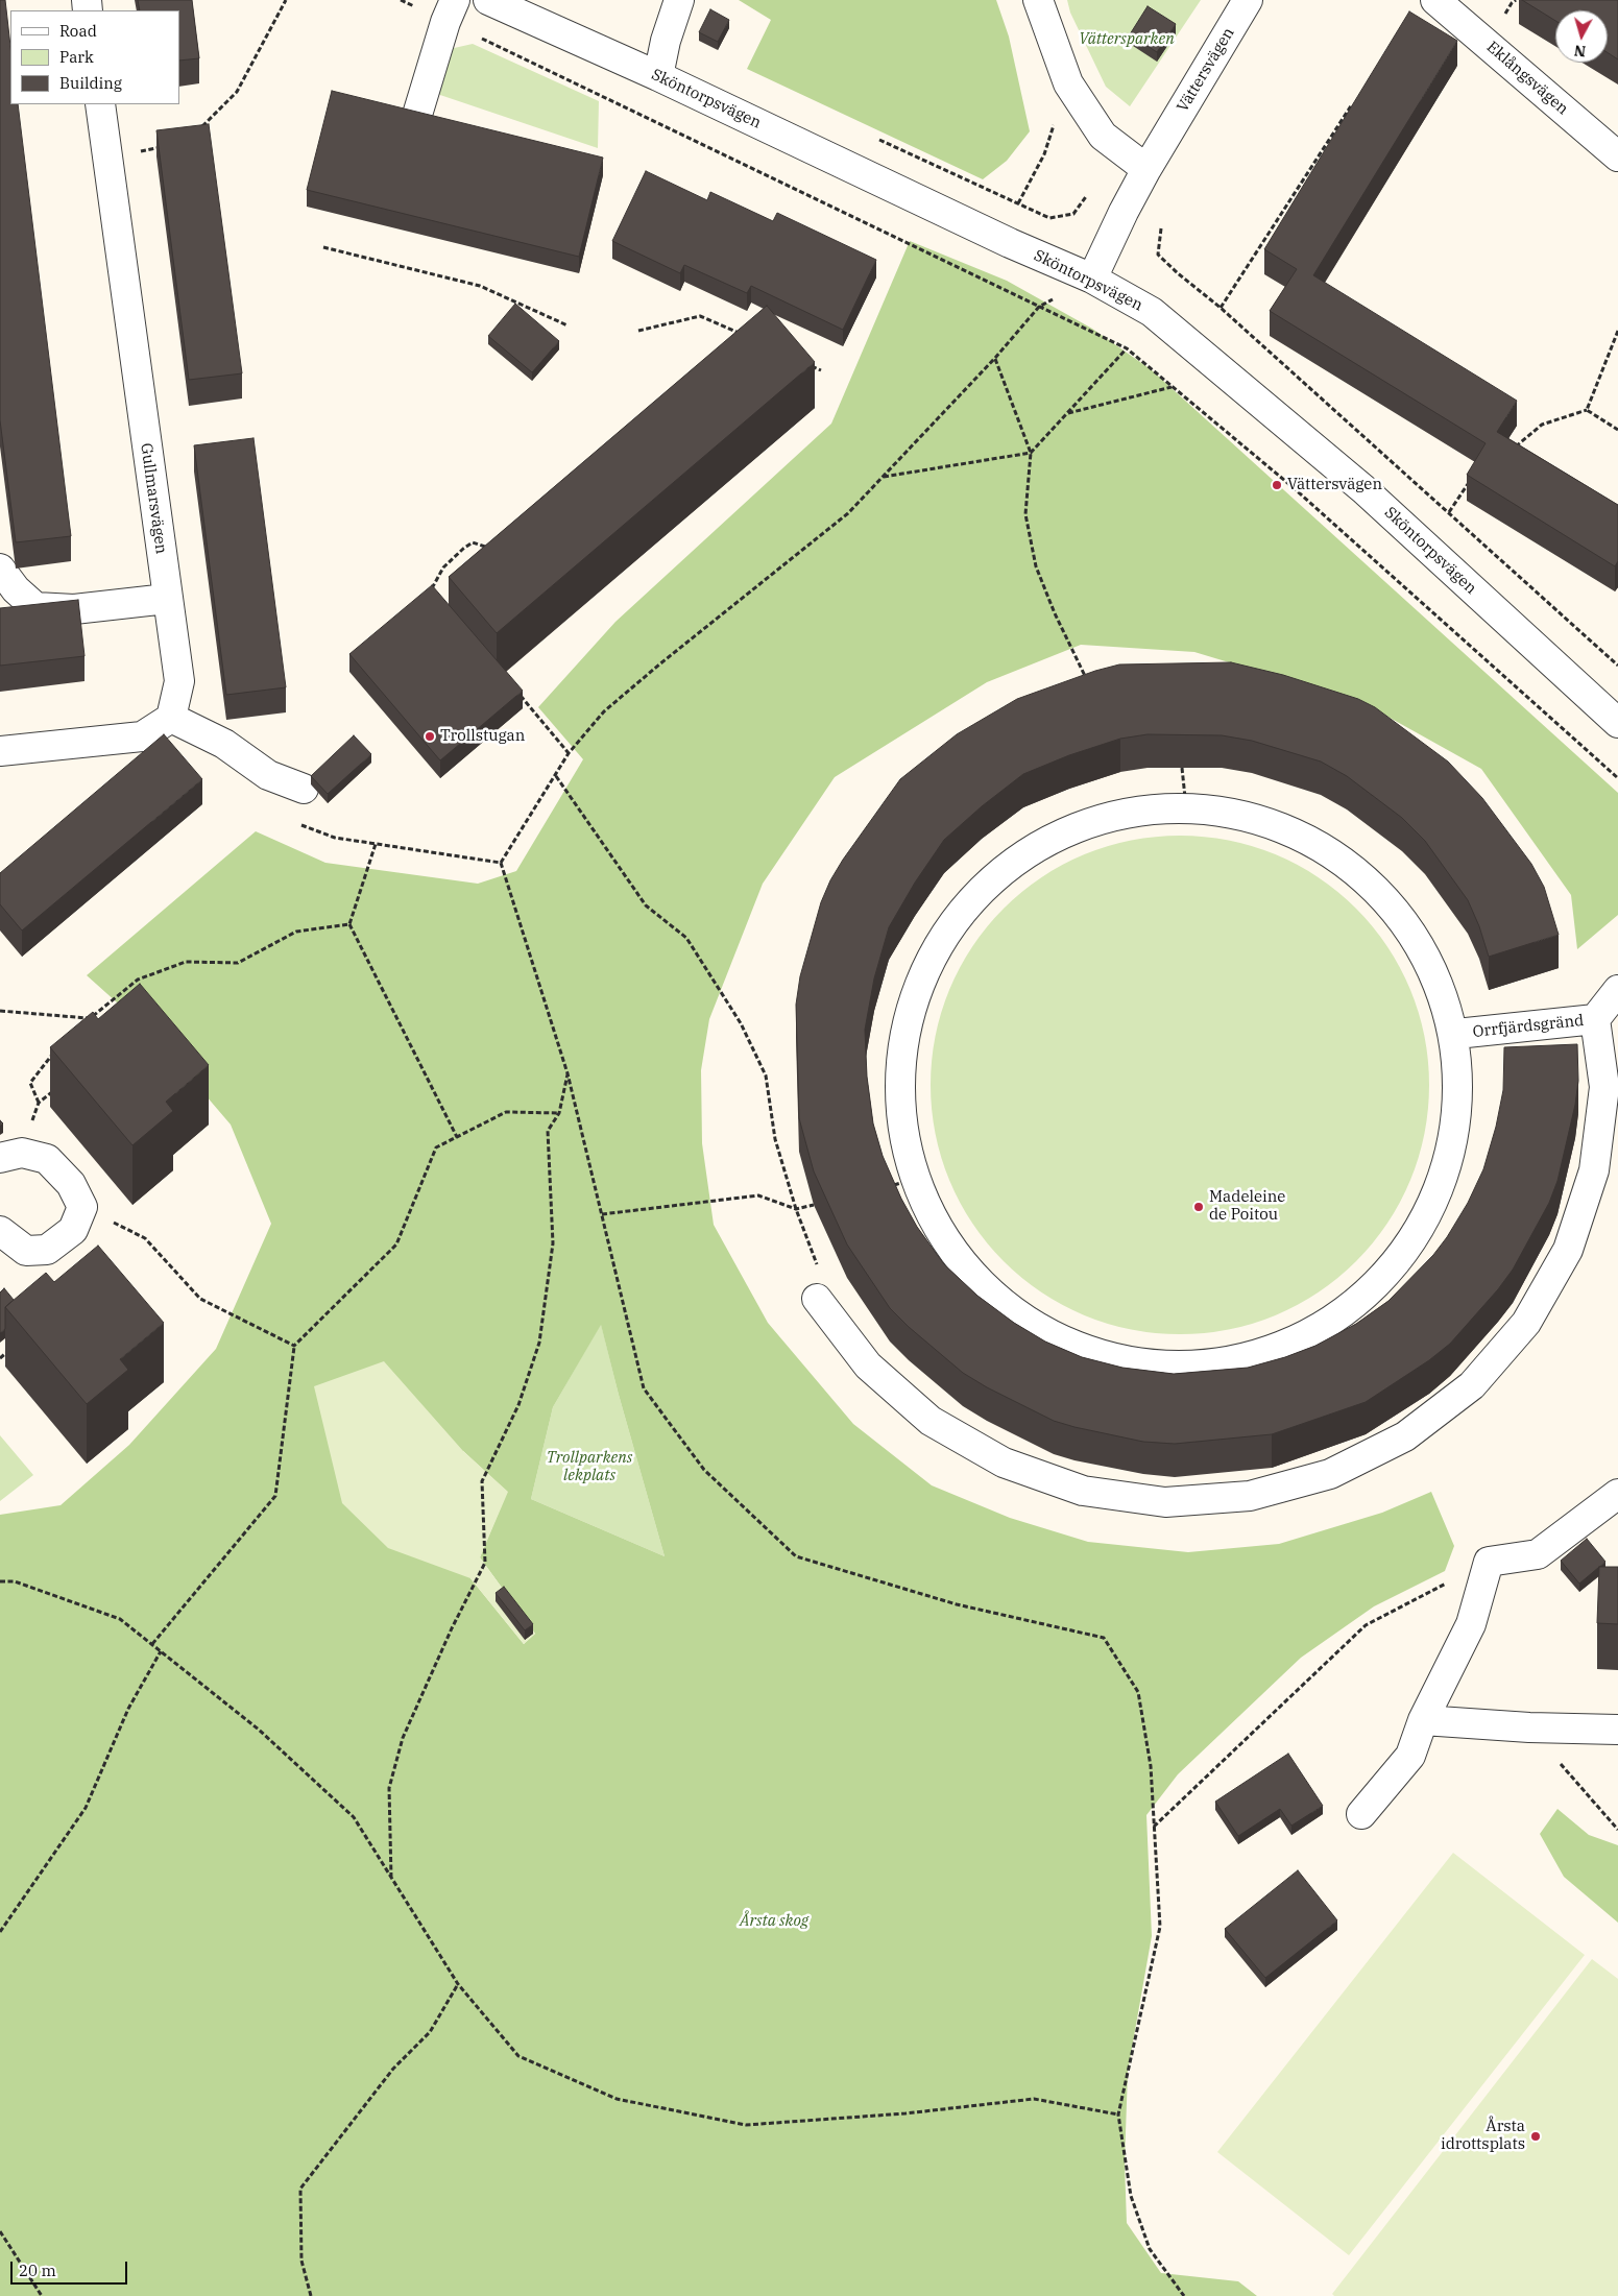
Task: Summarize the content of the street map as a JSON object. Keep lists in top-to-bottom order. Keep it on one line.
{"streets":{"street":["Vättersvägen","Eklångsvägen","Sköntorpsvägen","Gullmarsvägen","Orrfjärdsgränd"]},"crossings":[["Vättersvägen","Sköntorpsvägen"]],"parks":["Vättersparken","Trollparkens lekplats","Årsta skog"],"places":["Vättersvägen","Trollstugan","Madeleine de Poitou","Årsta idrottsplats"],"legend":["Road","Park","Building"],"scale_bar":"20 m","north":"bottom"}
